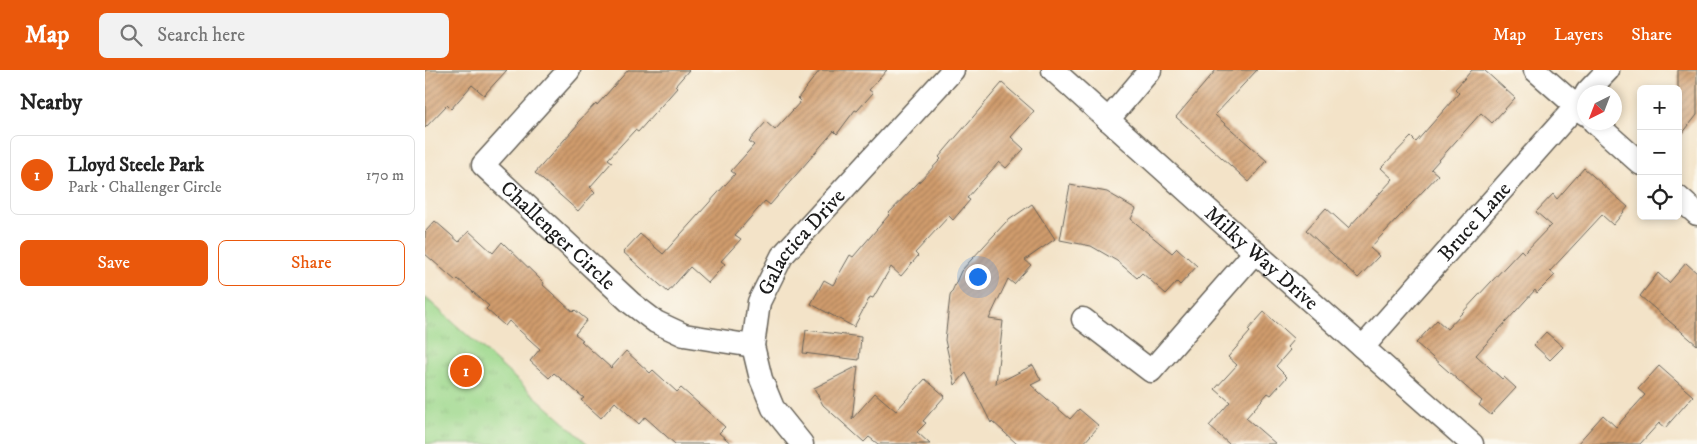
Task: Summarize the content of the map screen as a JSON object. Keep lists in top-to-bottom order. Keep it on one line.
{"streets":{"street":["Bruce Lane","Challenger Circle","Galactica Drive","Milky Way Drive"]},"crossings":[["Bruce Lane","Milky Way Drive"],["Challenger Circle","Galactica Drive"]],"north":"bottom left","page":{"header":"Map","search":"Search here","nav":["Map","Layers","Share"],"heading":"Nearby","map_buttons":["+","−"],"list":[{"mark":"1","name":"Lloyd Steele Park","note":"Park · Challenger Circle","value":"170 m"}],"buttons":["Save","Share"],"pins":"1"}}
